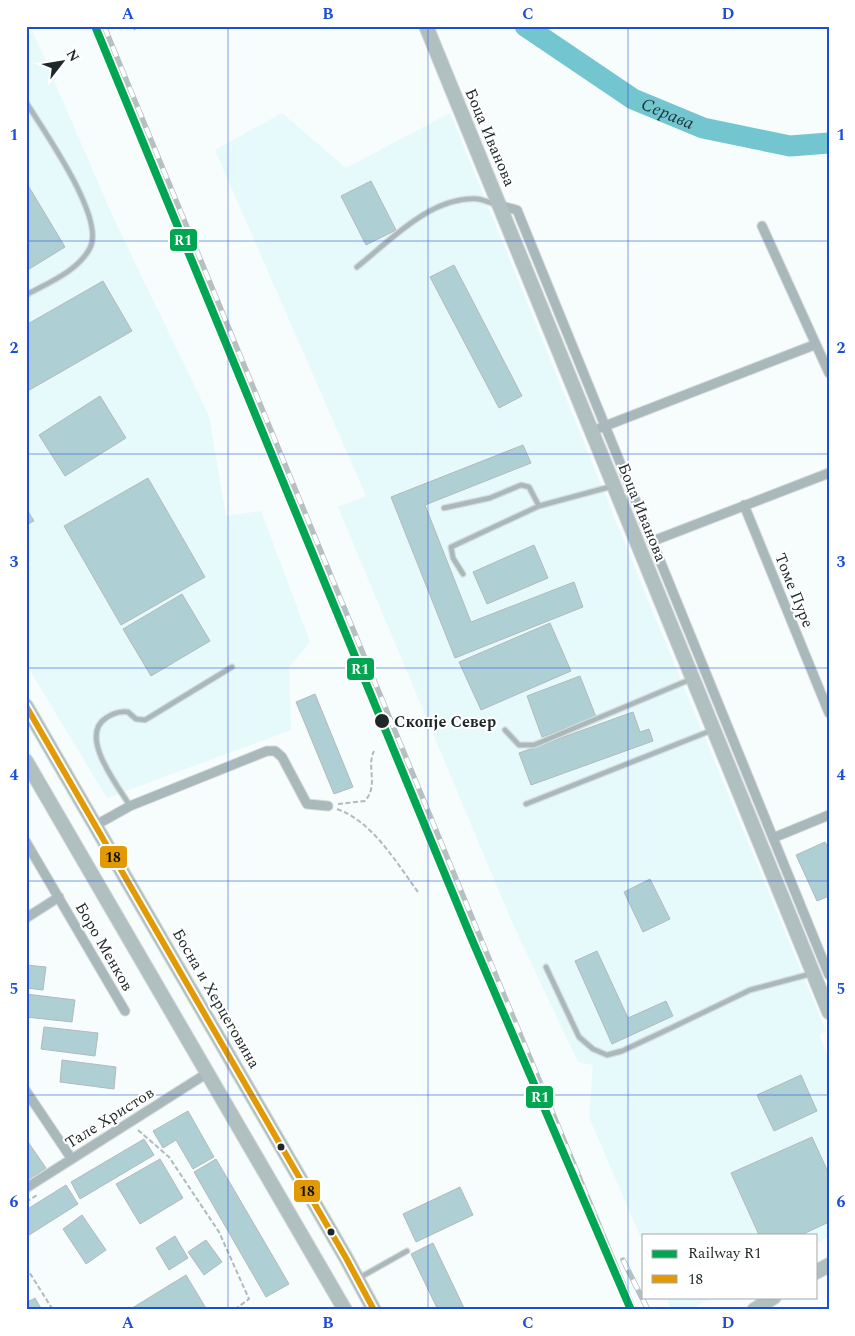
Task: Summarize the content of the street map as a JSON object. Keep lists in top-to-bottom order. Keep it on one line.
{"streets":{"street":["Боца Иванова","Томе Пуре","Боро Менков","Босна и Херцеговина","Тале Христов"]},"water":["Серава"],"places":["Скопје Север"],"lines":["rail line R1","transit line 18"],"legend":["Railway R1","18"],"north":"top right","grid":{"columns":["A","B","C","D"],"rows":["1","2","3","4","5","6"]}}
